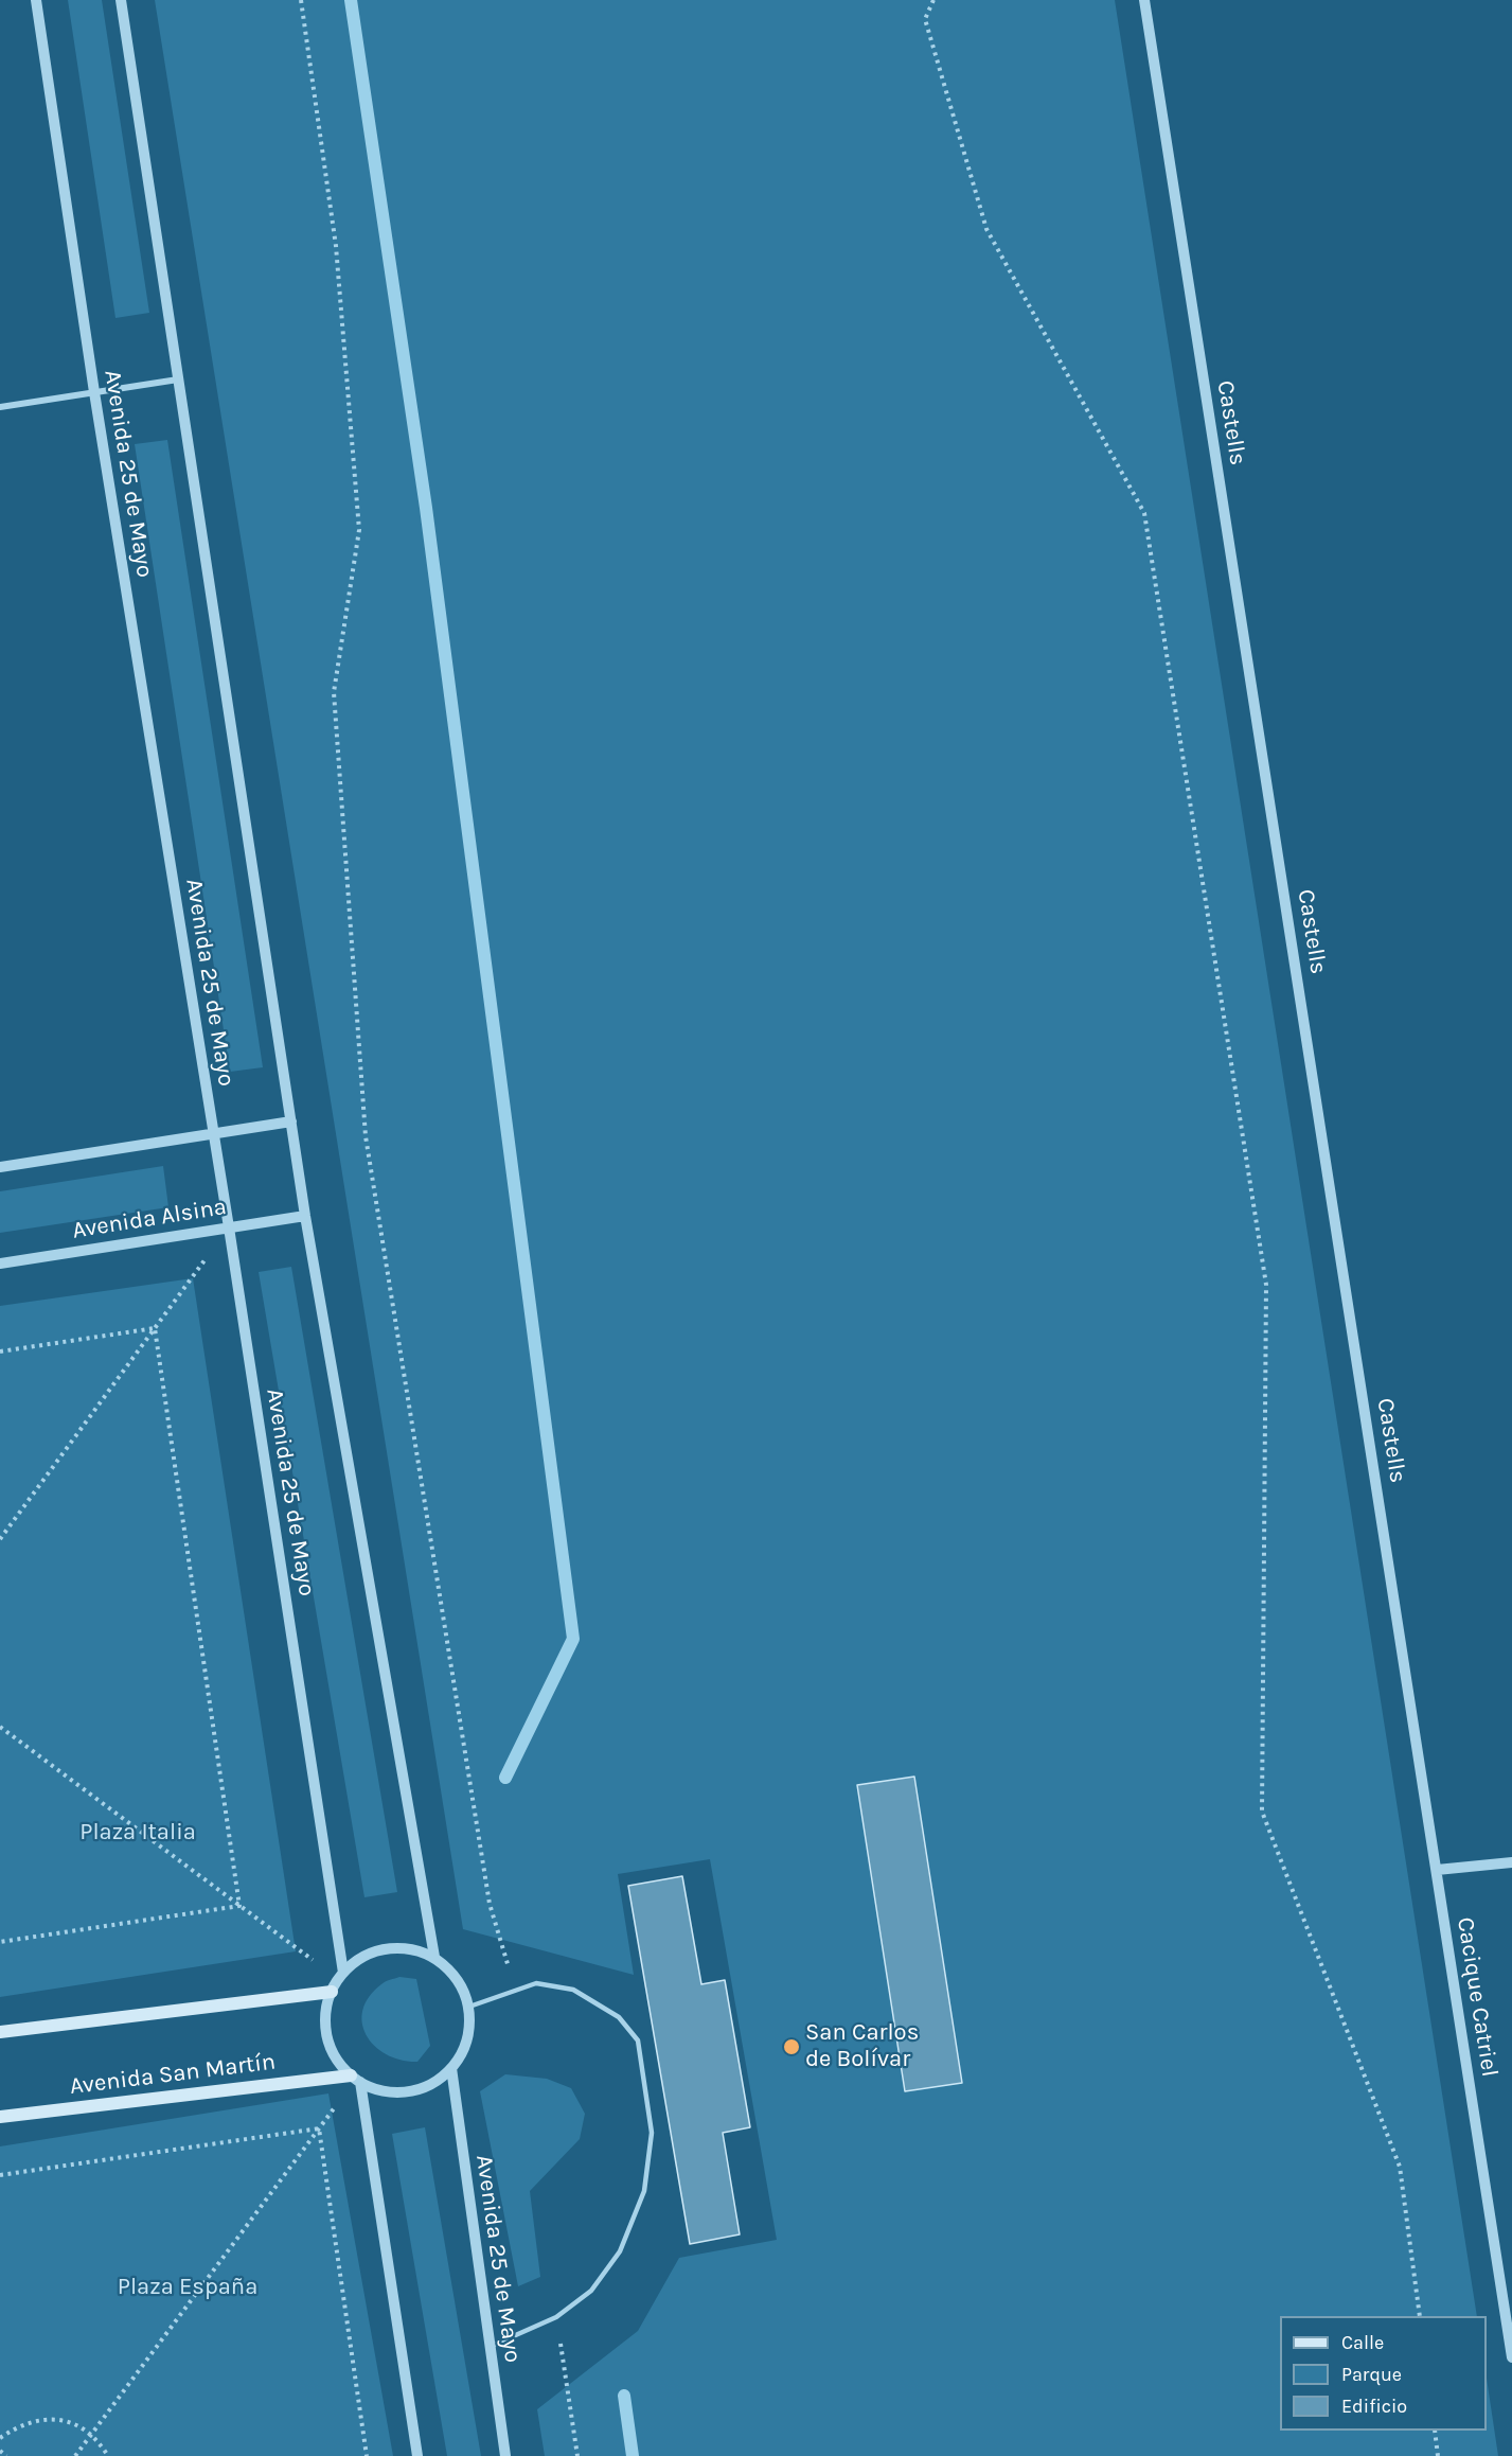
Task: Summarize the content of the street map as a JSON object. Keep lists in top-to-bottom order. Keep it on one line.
{"streets":{"main road":["Avenida San Martín"],"street":["Castells","Avenida 25 de Mayo","Avenida Alsina","Cacique Catriel"]},"crossings":[["Castells","Cacique Catriel"],["Avenida 25 de Mayo","Avenida Alsina"],["Avenida 25 de Mayo","Avenida San Martín"]],"parks":["Plaza Italia","Plaza España"],"places":["San Carlos de Bolívar"],"legend":["Calle","Parque","Edificio"]}
